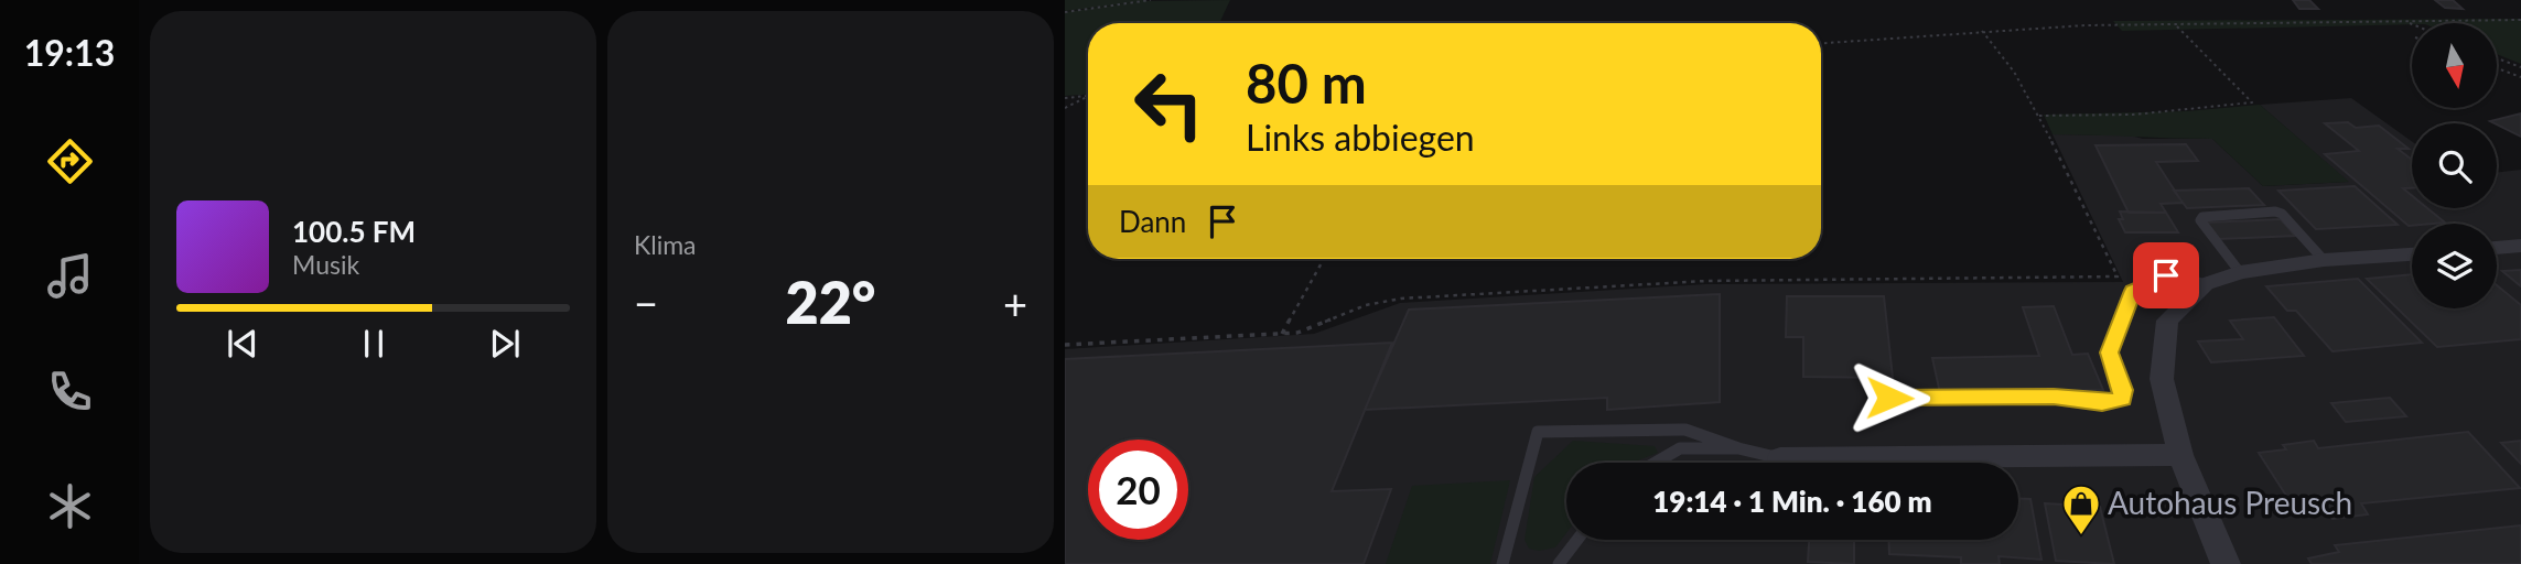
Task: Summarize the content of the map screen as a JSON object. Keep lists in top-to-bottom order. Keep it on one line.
{"places":{"shop":["Autohaus Preusch"]},"north":"bottom","page":{"tabs":"19:13","tile":"Klima","turn":["80 m","Links abbiegen"],"then":"Dann","song":["100.5 FM","Musik"],"heat":["−","22°","+"],"limit":"20","trip":"19:14 · 1 Min. · 160 m"}}
